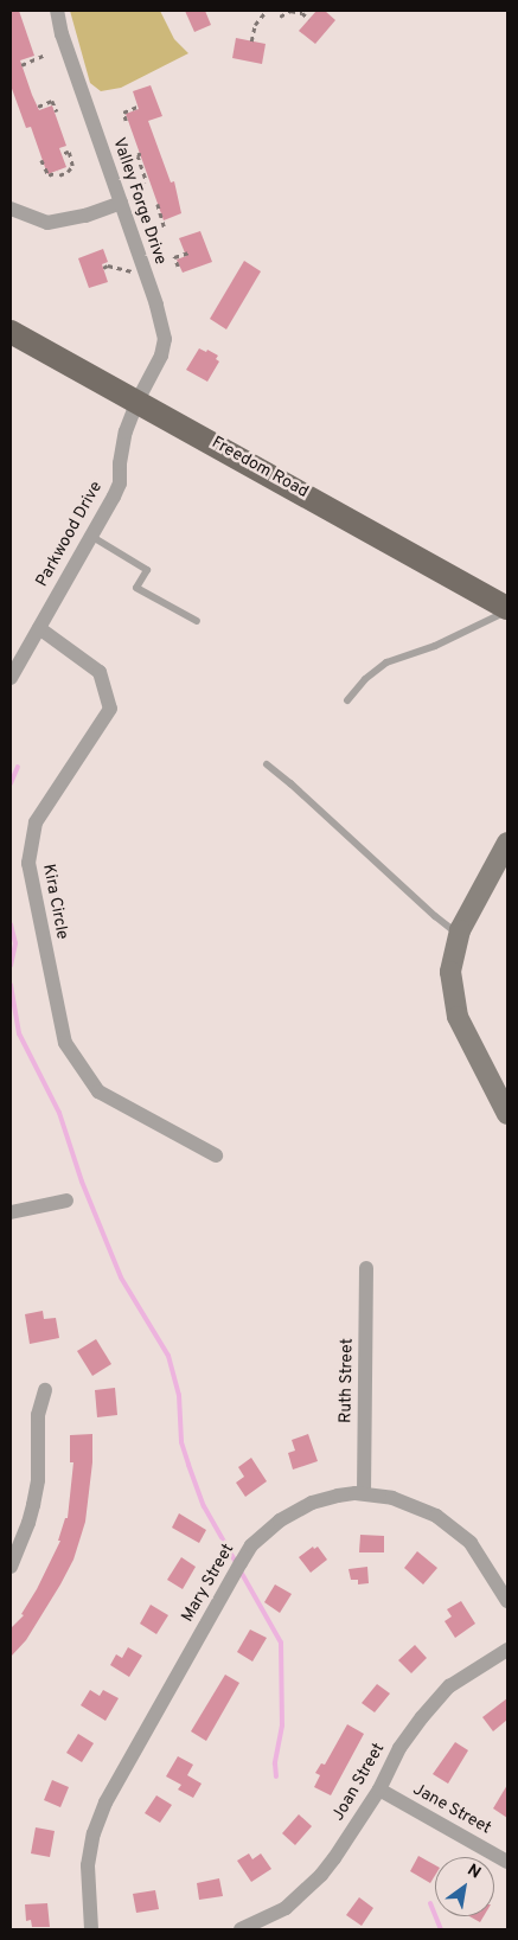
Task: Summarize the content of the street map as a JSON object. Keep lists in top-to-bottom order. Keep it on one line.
{"streets":{"main road":["Freedom Road"],"street":["Valley Forge Drive","Parkwood Drive","Kira Circle","Ruth Street","Mary Street","Joan Street","Jane Street"]},"crossings":[["Valley Forge Drive","Freedom Road"],["Valley Forge Drive","Parkwood Drive"],["Freedom Road","Parkwood Drive"],["Parkwood Drive","Kira Circle"],["Ruth Street","Mary Street"],["Joan Street","Jane Street"]],"north":"top right"}
